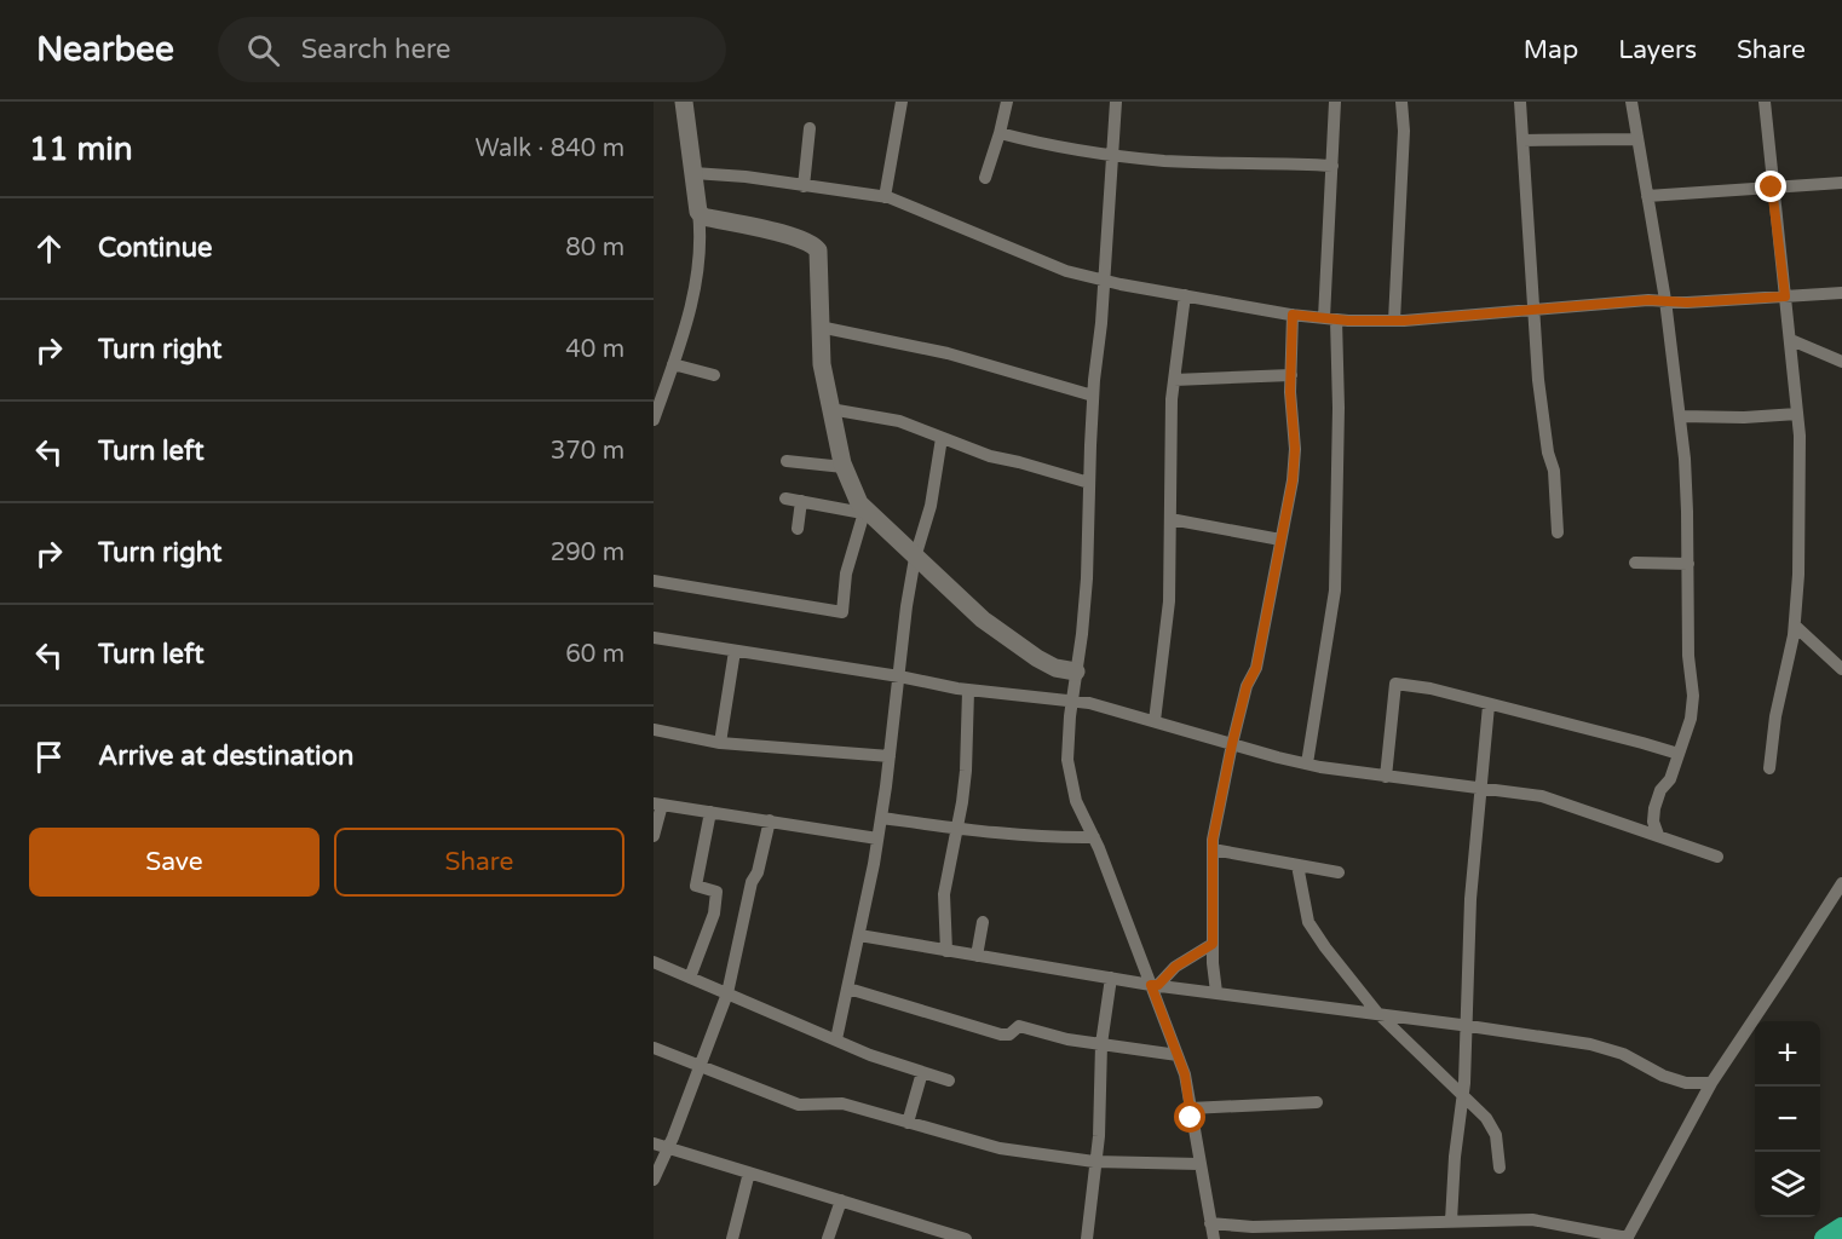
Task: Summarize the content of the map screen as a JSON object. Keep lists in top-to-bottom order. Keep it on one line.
{"page":{"header":"Nearbee","search":"Search here","nav":["Map","Layers","Share"],"heading":["11 min","Walk · 840 m"],"list":[["Continue","80 m"],["Turn right","40 m"],["Turn left","370 m"],["Turn right","290 m"],["Turn left","60 m"],"Arrive at destination"],"buttons":["Save","Share"],"map_buttons":["+","−"]}}
